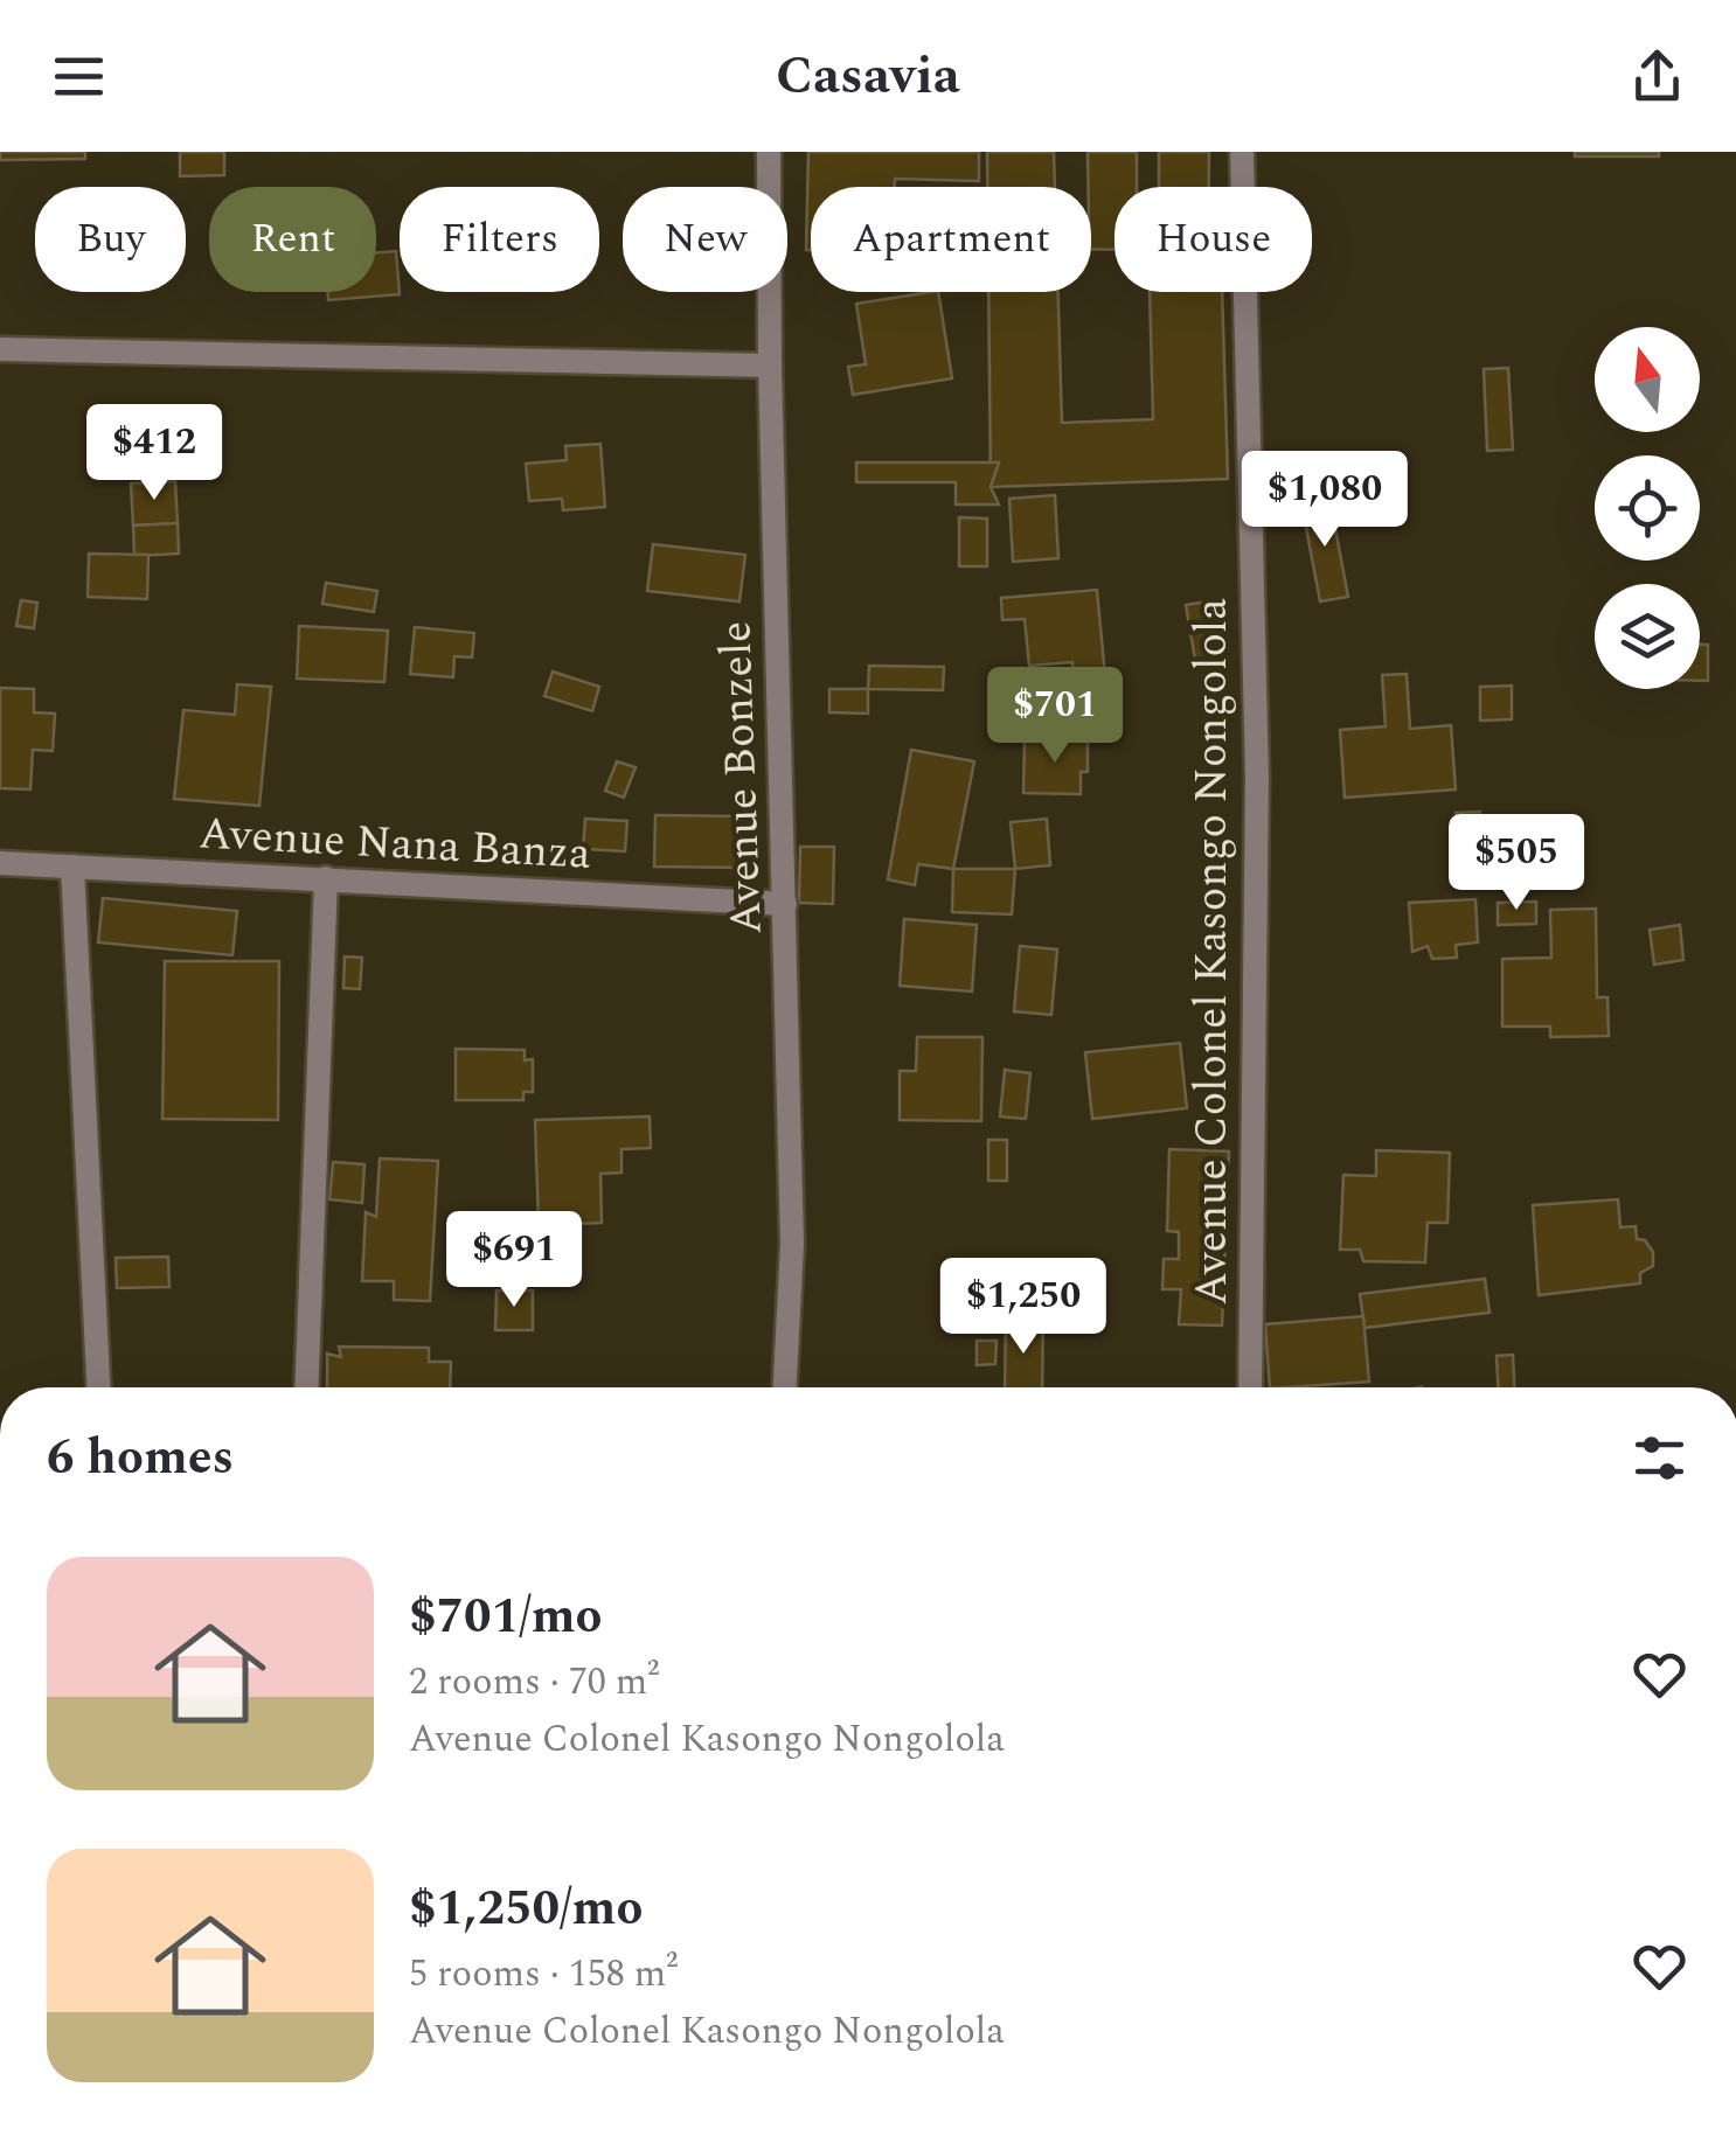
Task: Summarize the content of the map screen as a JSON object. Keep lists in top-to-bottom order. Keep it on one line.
{"streets":{"street":["Avenue Bonzele","Avenue Nana Banza","Avenue Colonel Kasongo Nongolola"]},"crossings":[["Avenue Bonzele","Avenue Nana Banza"]],"north":"top","page":{"header":"Casavia","chip":["Buy","Rent","Filters","New","Apartment","House"],"price":["$412","$1,080","$701","$505","$691","$1,250"],"heading":"6 homes","list":[{"name":"$701/mo","note":"2 rooms · 70 m² · Avenue Colonel Kasongo Nongolola"},{"name":"$1,250/mo","note":"5 rooms · 158 m² · Avenue Colonel Kasongo Nongolola"}]}}
